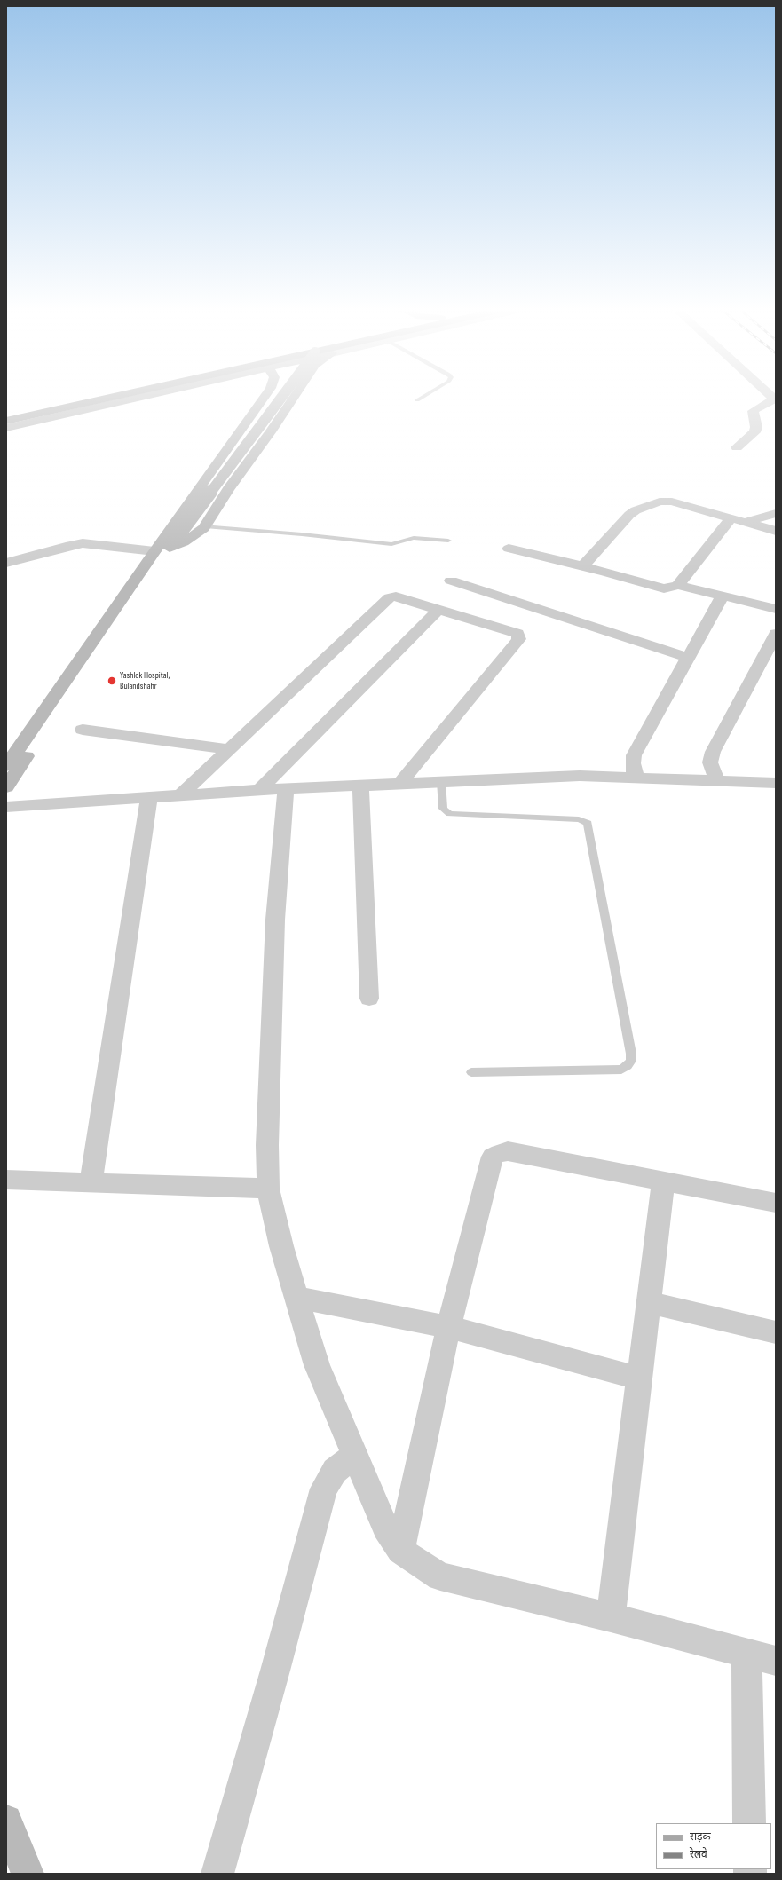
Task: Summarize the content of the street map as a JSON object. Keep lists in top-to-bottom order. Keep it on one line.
{"places":["Yashlok Hospital, Bulandshahr"],"legend":["सड़क","रेलवे"]}
